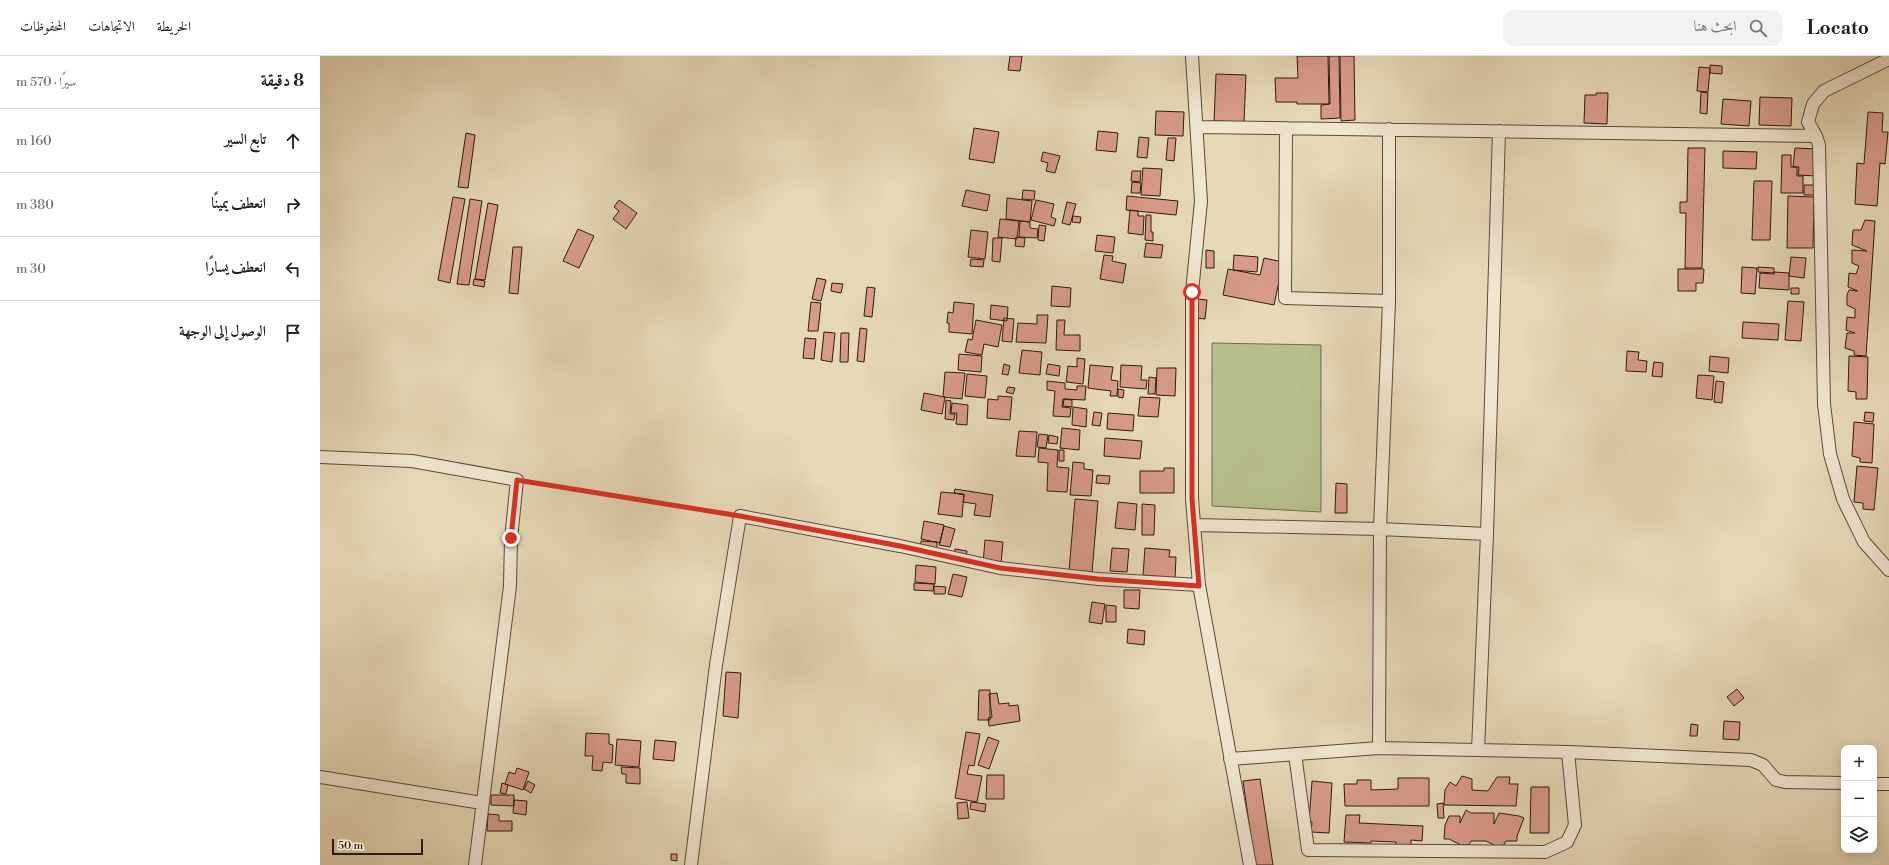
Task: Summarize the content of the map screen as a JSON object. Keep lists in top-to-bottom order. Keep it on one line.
{"scale_bar":"50 m","page":{"header":"Locato","search":"ابحث هنا","nav":["الخريطة","الاتجاهات","المحفوظات"],"heading":["8 دقيقة","سيرًا · 570 m"],"list":[["تابع السير","160 m"],["انعطف يمينًا","380 m"],["انعطف يسارًا","30 m"],"الوصول إلى الوجهة"],"map_buttons":["+","−"],"scale":"50 m"}}
